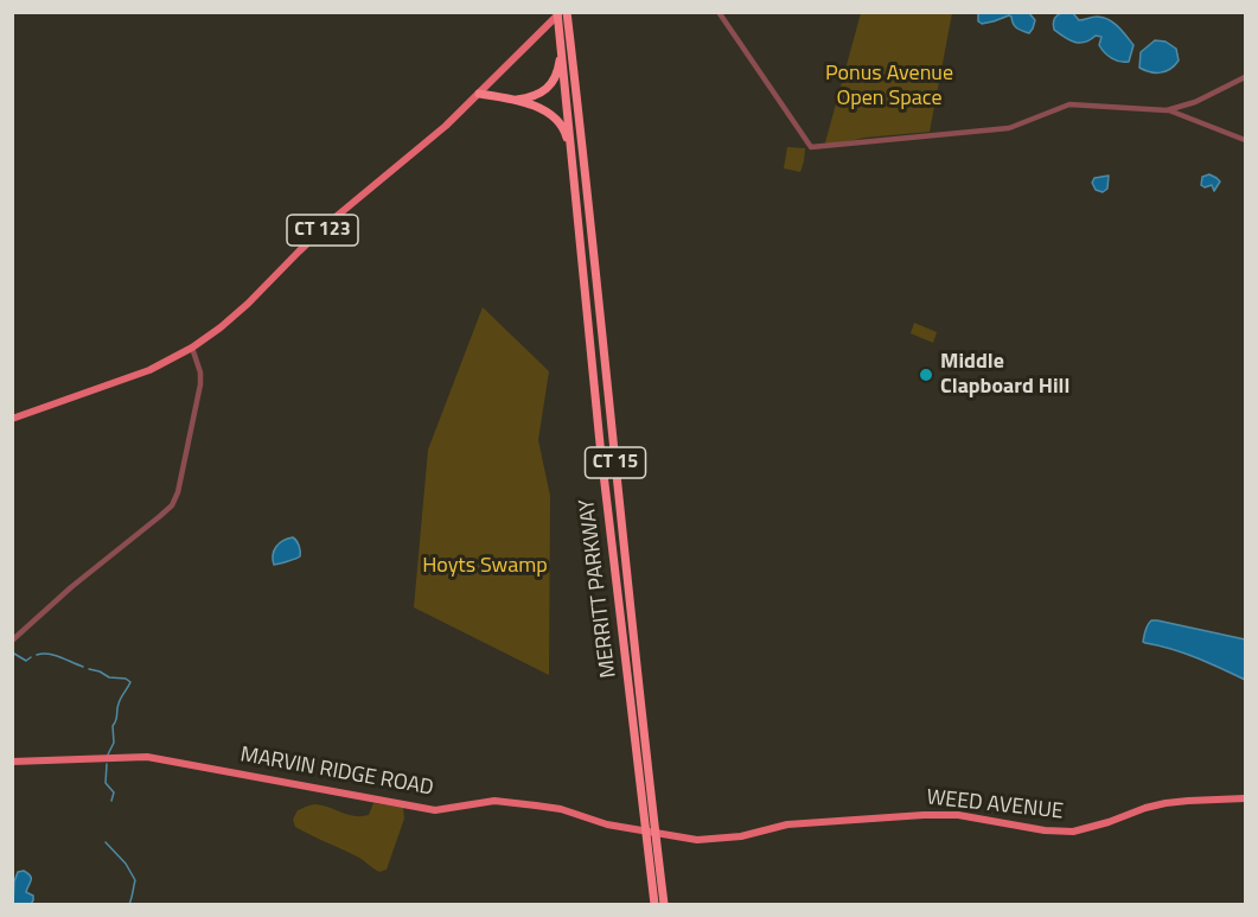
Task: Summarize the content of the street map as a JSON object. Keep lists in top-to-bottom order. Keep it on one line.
{"streets":{"highway":["CT 15","MERRITT PARKWAY"],"main road":["CT 123","MARVIN RIDGE ROAD","WEED AVENUE"]},"crossings":[["CT 123","MERRITT PARKWAY"],["MARVIN RIDGE ROAD","WEED AVENUE"]],"parks":["Ponus Avenue Open Space","Hoyts Swamp"],"places":["Middle Clapboard Hill"]}
